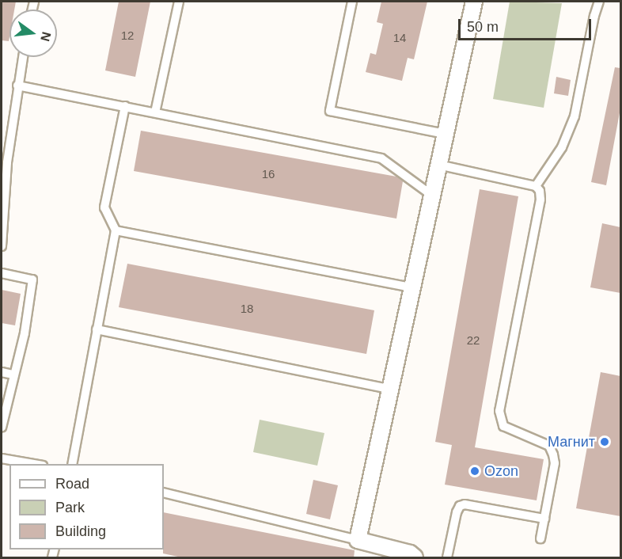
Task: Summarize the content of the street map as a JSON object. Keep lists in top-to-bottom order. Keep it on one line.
{"places":["Магнит","Ozon"],"house_numbers":["12","14","16","18","22"],"legend":["Road","Park","Building"],"scale_bar":"50 m","north":"right"}
